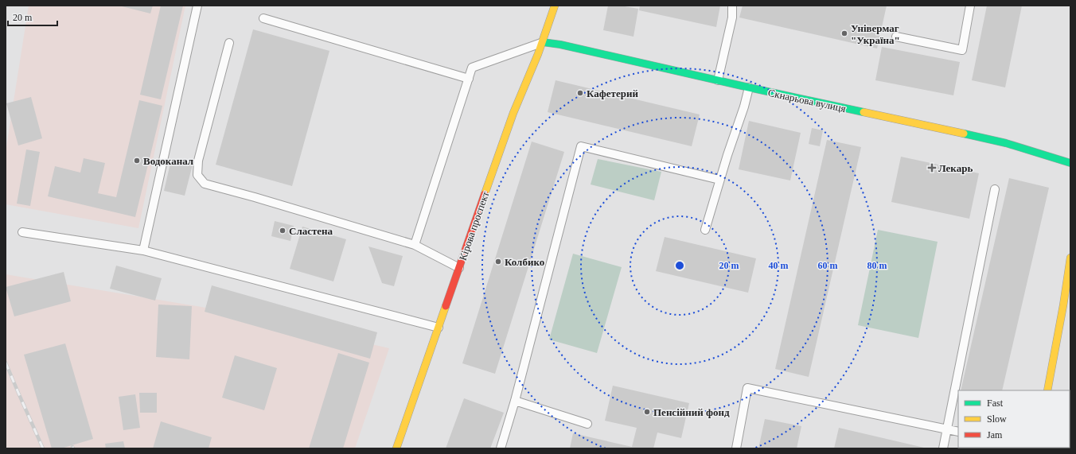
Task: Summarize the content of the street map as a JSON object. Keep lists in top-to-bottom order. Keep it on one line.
{"streets":{"street":["Скнарьова вулиця","Кірова проспект"]},"crossings":[["Скнарьова вулиця","Кірова проспект"]],"places":{"other":["Універмаг \"Україна\"","Кафетерий","Водоканал","Сластена","Колбико","Пенсійний фонд"],"health":["Лекарь"]},"legend":["Fast","Slow","Jam"],"scale_bar":"20 m","rings":["20 m","40 m","60 m","80 m"]}
